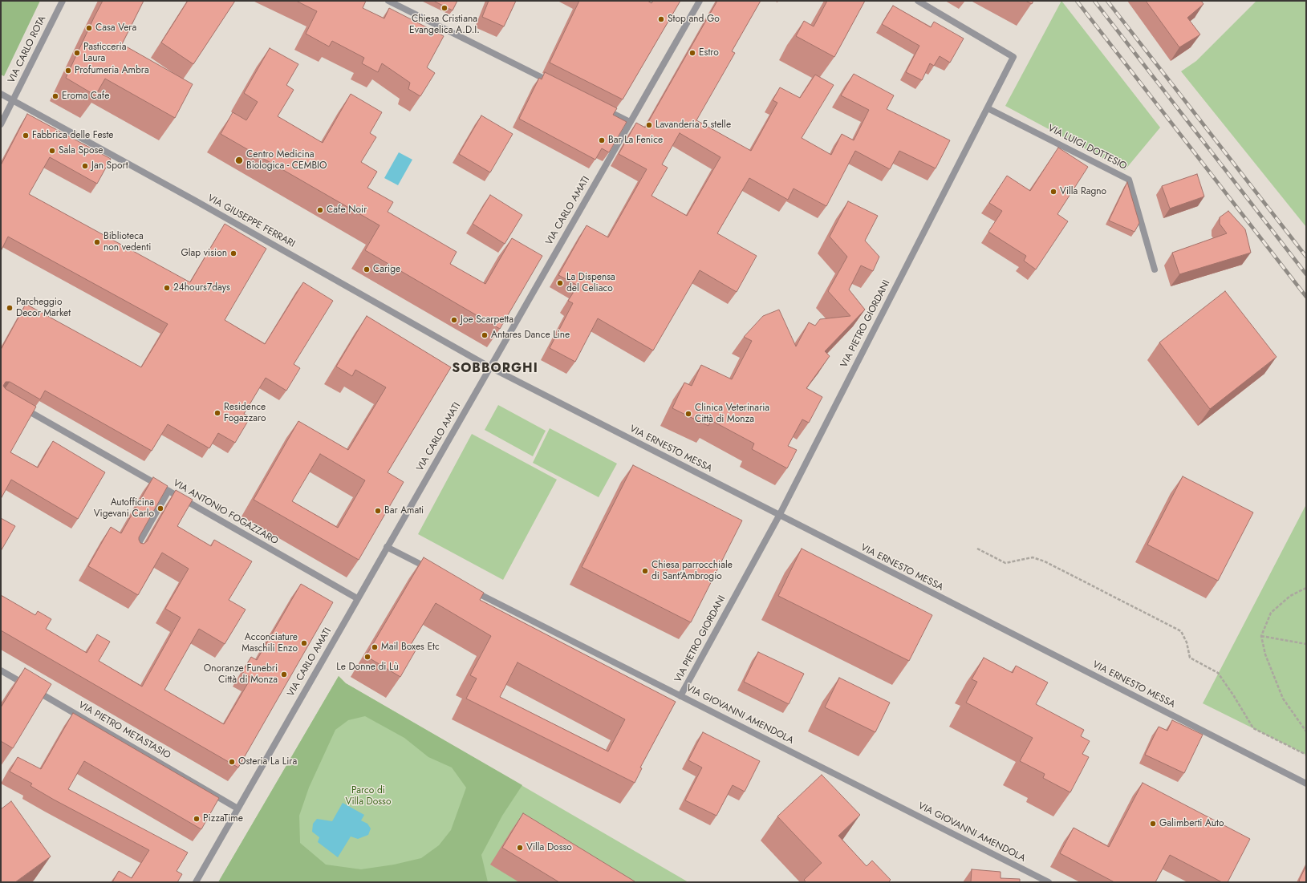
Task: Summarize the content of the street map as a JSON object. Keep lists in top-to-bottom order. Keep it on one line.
{"streets":{"street":["VIA CARLO ROTA","VIA LUIGI DOTTESIO","VIA CARLO AMATI","VIA GIUSEPPE FERRARI","VIA PIETRO GIORDANI","VIA ERNESTO MESSA","VIA ANTONIO FOGAZZARO","VIA GIOVANNI AMENDOLA","VIA PIETRO METASTASIO"]},"crossings":[["VIA CARLO ROTA","VIA GIUSEPPE FERRARI"],["VIA LUIGI DOTTESIO","VIA PIETRO GIORDANI"],["VIA CARLO AMATI","VIA GIUSEPPE FERRARI"],["VIA CARLO AMATI","VIA ERNESTO MESSA"],["VIA CARLO AMATI","VIA ANTONIO FOGAZZARO"],["VIA CARLO AMATI","VIA PIETRO METASTASIO"],["VIA GIUSEPPE FERRARI","VIA ERNESTO MESSA"],["VIA PIETRO GIORDANI","VIA ERNESTO MESSA"],["VIA PIETRO GIORDANI","VIA GIOVANNI AMENDOLA"]],"districts":["SOBBORGHI"],"parks":["Parco di Villa Dosso"],"places":["Chiesa Cristiana Evangelica A.D.I.","Stop and Go","Casa Vera","Pasticceria Laura","Estro","Profumeria Ambra","Eroma Cafe","Lavanderia 5 stelle","Fabbrica delle Feste","Bar La Fenice","Sala Spose","Centro Medicina Biologica - CEMBIO","Jan Sport","Villa Ragno","Cafe Noir","Biblioteca non vedenti","Glap vision","Carige","La Dispensa del Celiaco","24hours7days","Parcheggio Decor Market","Joe Scarpetta","Antares Dance Line","Residence Fogazzaro","Clinica Veterinaria Città di Monza","Autofficina Vigevani Carlo","Bar Amati","Chiesa parrocchiale di Sant'Ambrogio","Acconciature Maschili Enzo","Mail Boxes Etc","Le Donne di Lù","Onoranze Funebri Città di Monza","Osteria La Lira","PizzaTime","Galimberti Auto","Villa Dosso"]}
